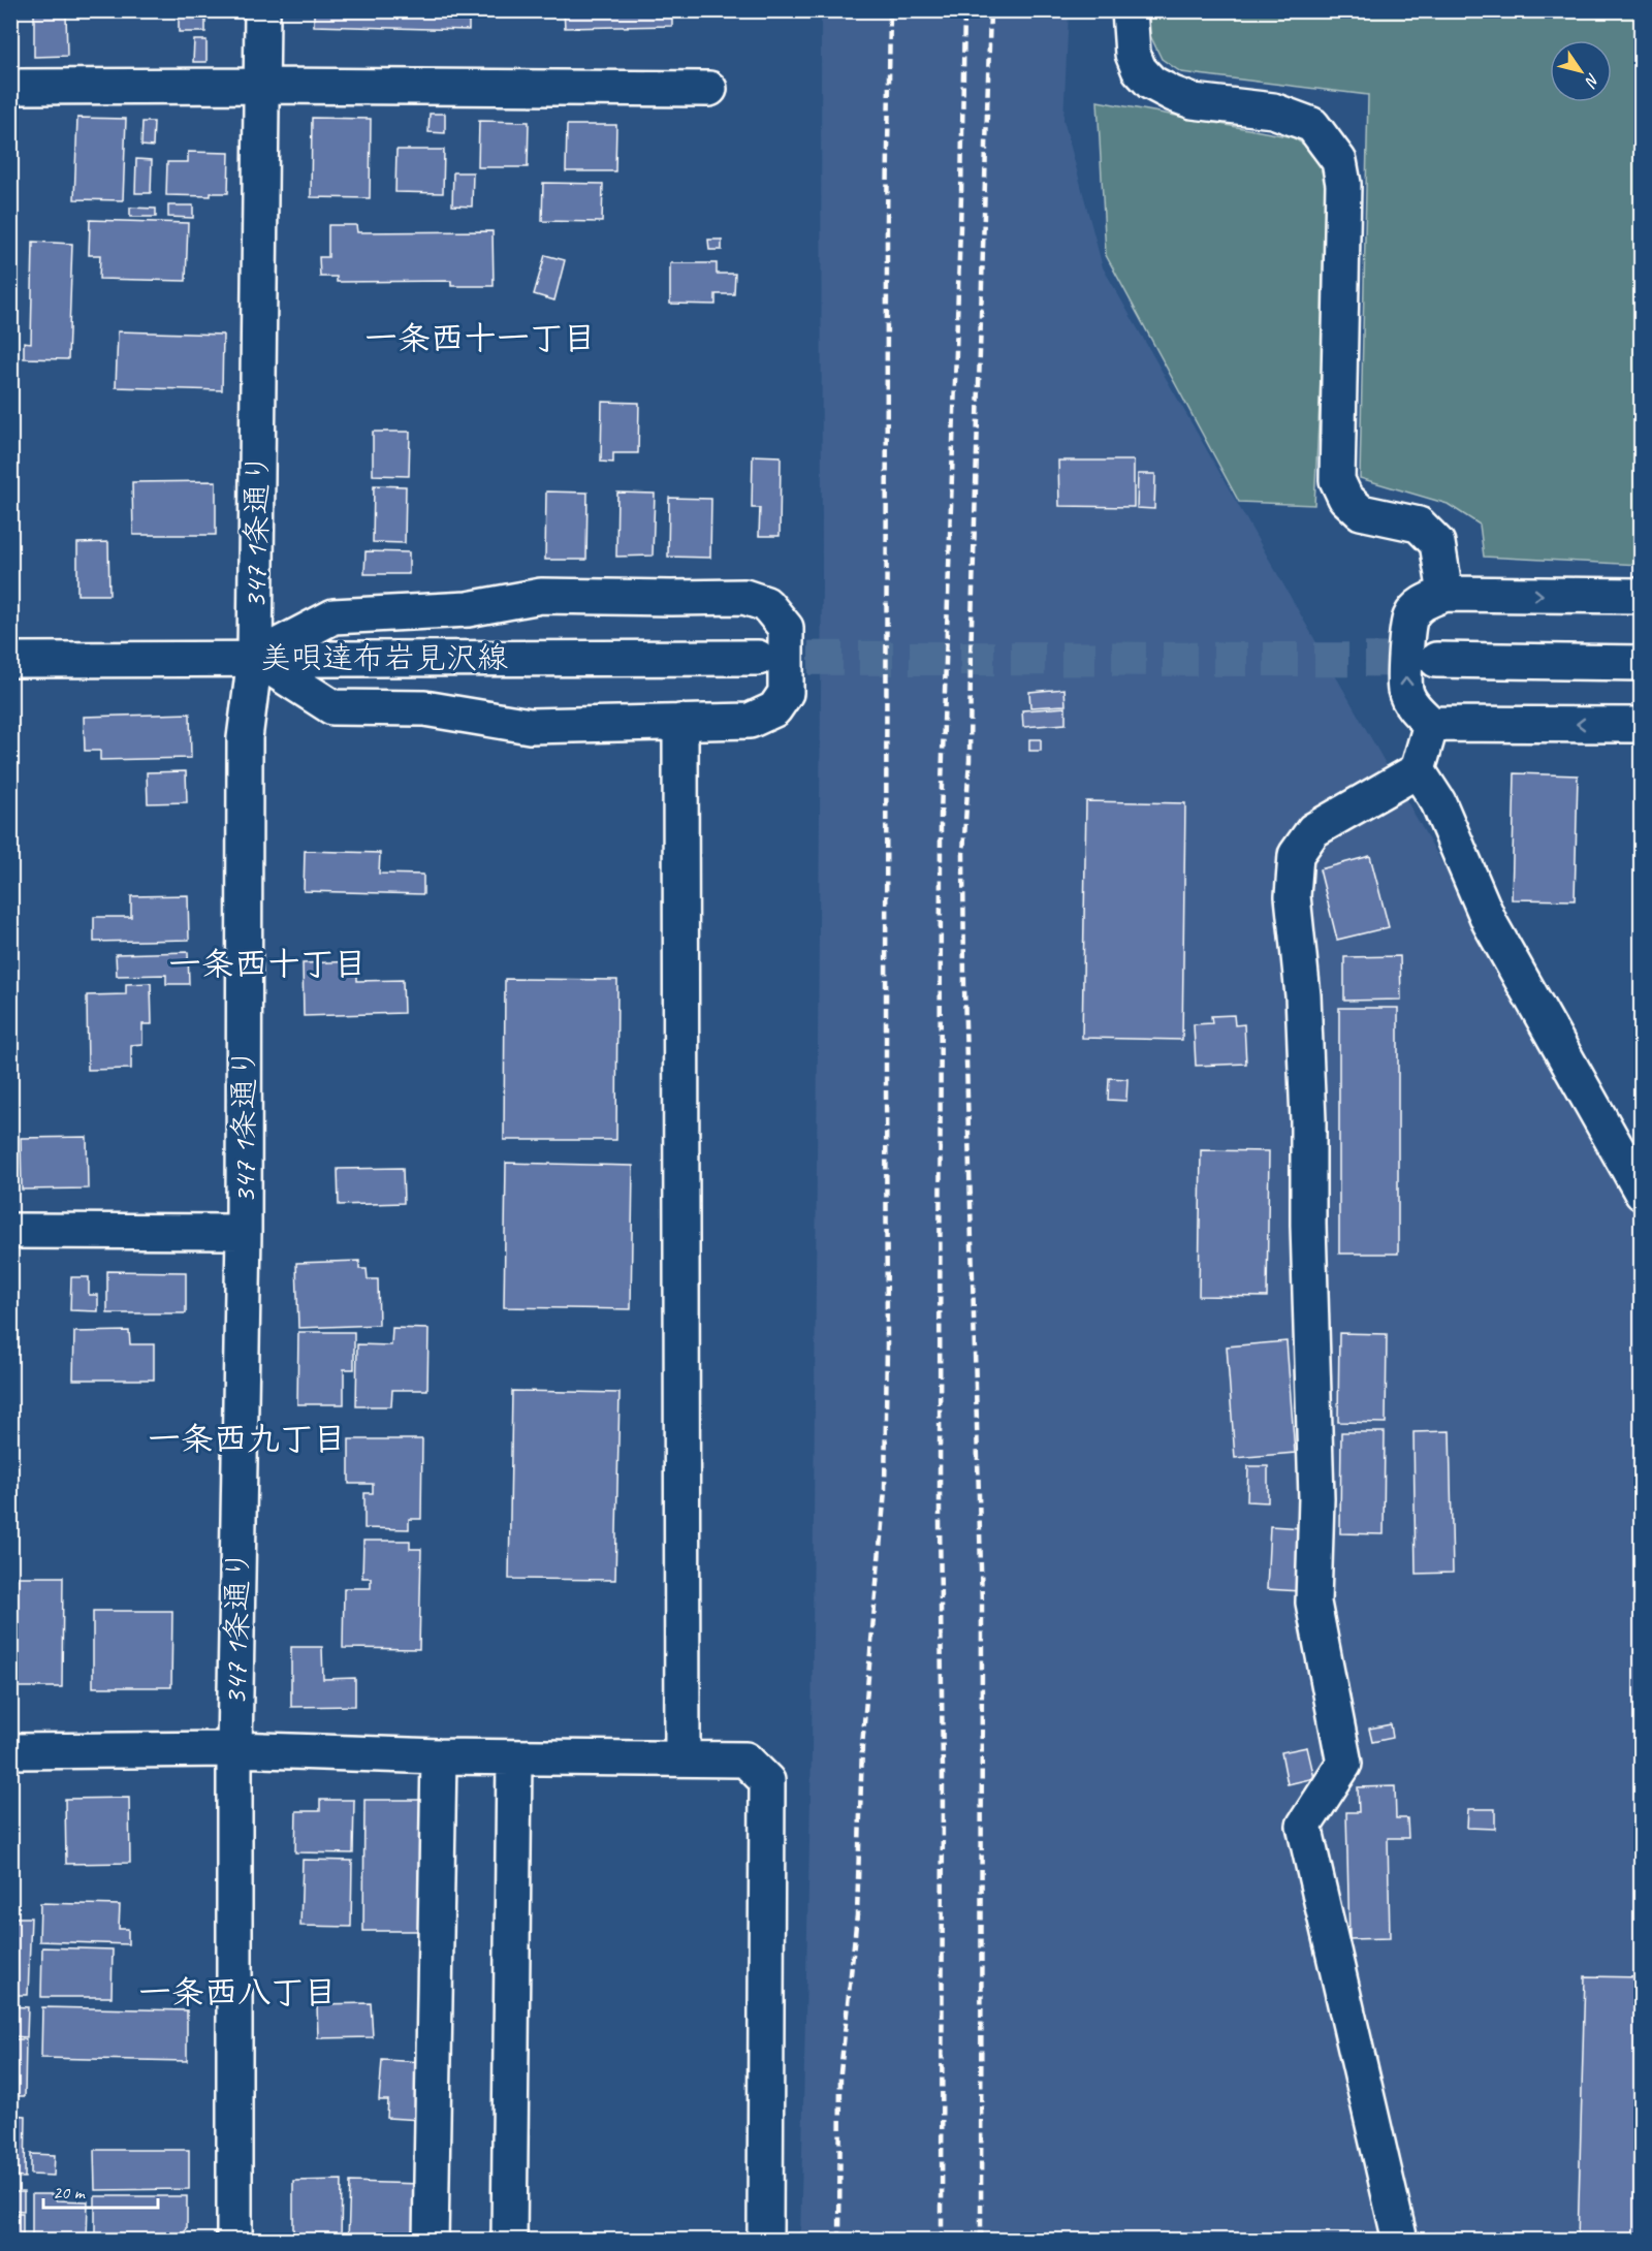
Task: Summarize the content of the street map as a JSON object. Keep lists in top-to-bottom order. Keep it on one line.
{"streets":{"street":["347 1条通り","美唄達布岩見沢線"]},"crossings":[["347 1条通り","美唄達布岩見沢線"]],"districts":["一条西十一丁目","一条西十丁目","一条西九丁目","一条西八丁目"],"scale_bar":"20 m","north":"bottom right"}
